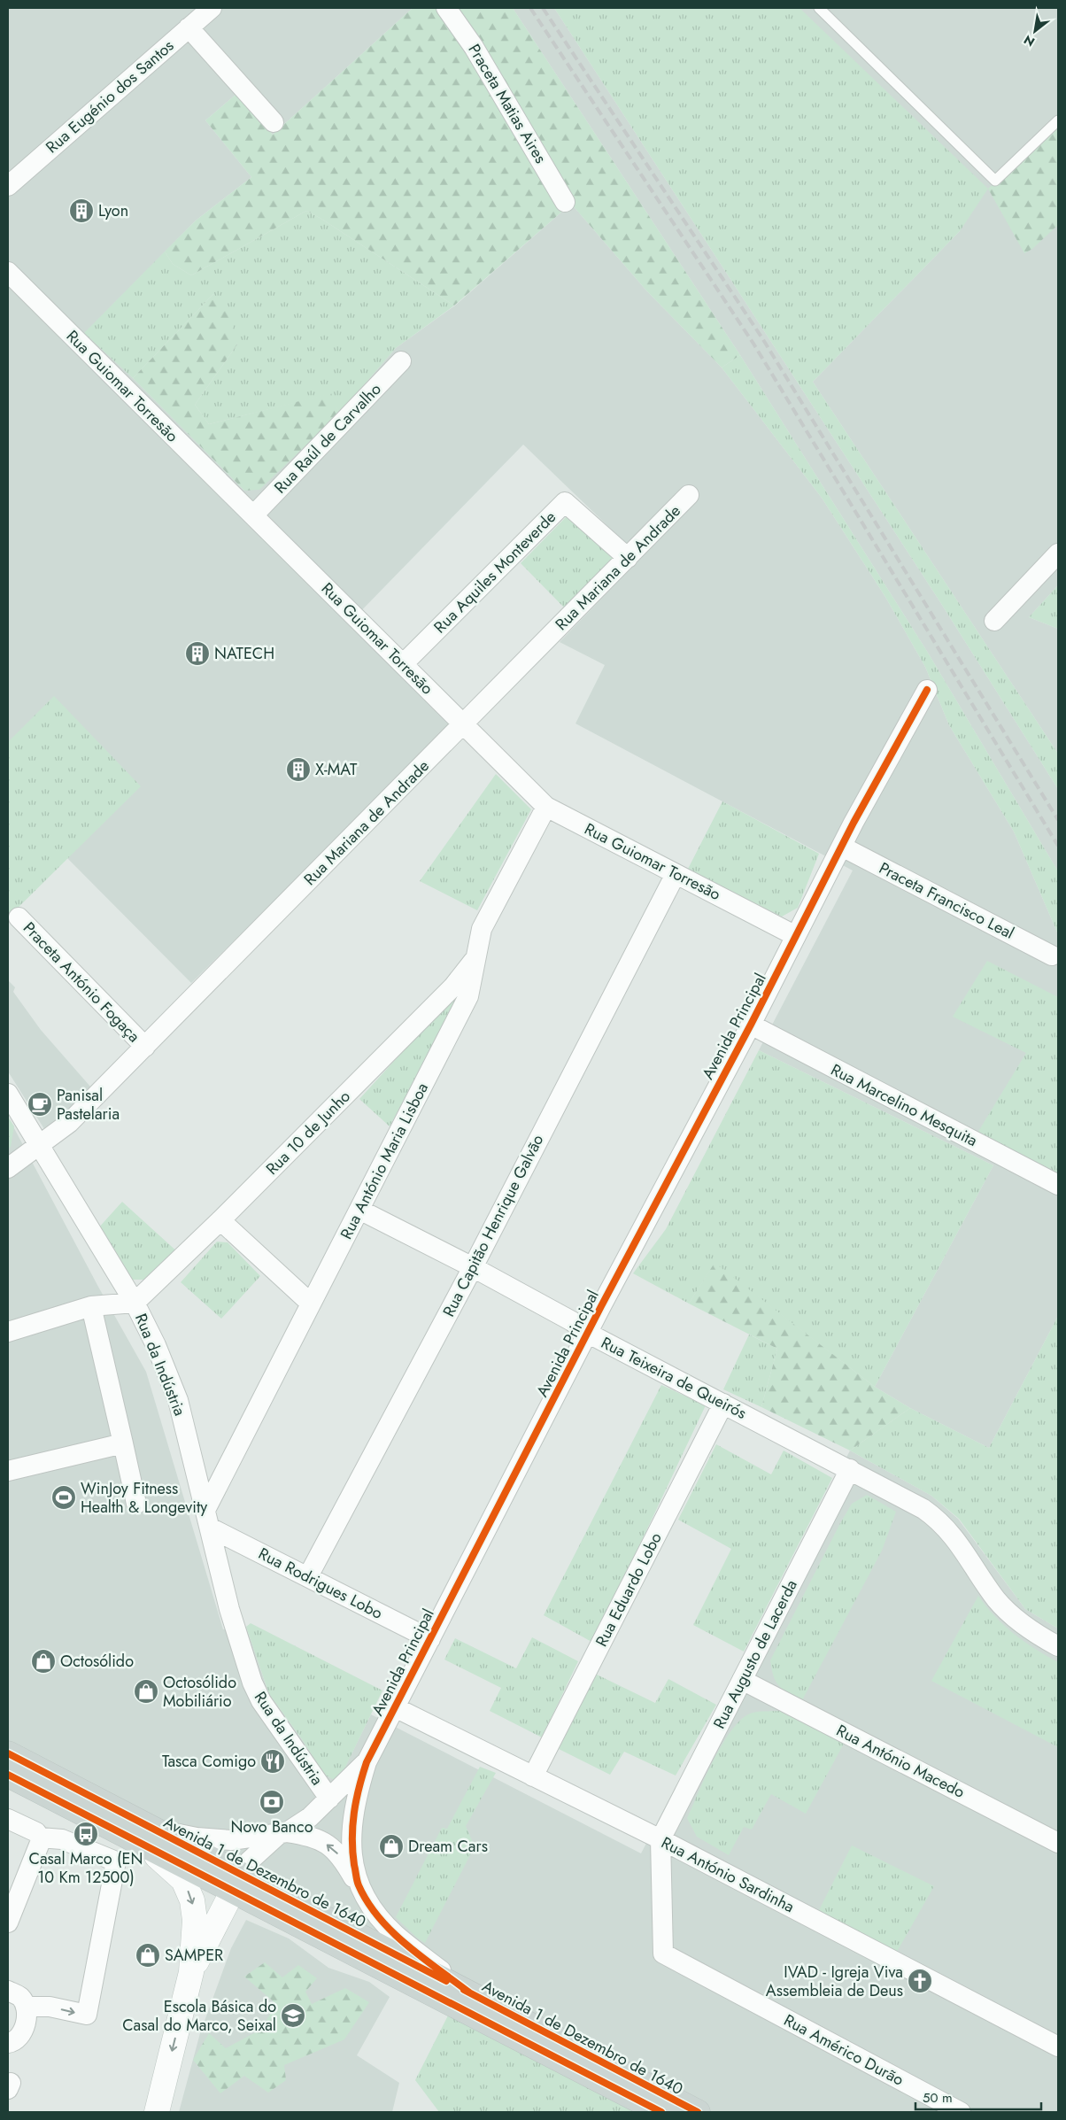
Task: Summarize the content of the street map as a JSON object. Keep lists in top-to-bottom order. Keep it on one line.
{"streets":{"main road":["Avenida 1 de Dezembro de 1640"],"street":["Rua Eugénio dos Santos","Praceta Matias Aires","Rua Guiomar Torresão","Rua Raúl de Carvalho","Rua Mariana de Andrade","Rua Aquiles Monteverde","Praceta Francisco Leal","Praceta António Fogaça","Avenida Principal","Rua Marcelino Mesquita","Rua 10 de Junho","Rua António Maria Lisboa","Rua Capitão Henrique Galvão","Rua da Indústria","Rua Teixeira de Queirós","Rua Rodrigues Lobo","Rua Eduardo Lobo","Rua Augusto de Lacerda","Rua António Macedo","Rua António Sardinha","Rua Américo Durão"]},"crossings":[["Rua Guiomar Torresão","Rua Raúl de Carvalho"],["Rua Guiomar Torresão","Rua Mariana de Andrade"],["Rua Guiomar Torresão","Rua Aquiles Monteverde"],["Rua Guiomar Torresão","Avenida Principal"],["Rua Guiomar Torresão","Rua António Maria Lisboa"],["Rua Guiomar Torresão","Rua Capitão Henrique Galvão"],["Rua Mariana de Andrade","Rua Aquiles Monteverde"],["Rua Mariana de Andrade","Praceta António Fogaça"],["Rua Mariana de Andrade","Rua da Indústria"],["Praceta Francisco Leal","Avenida Principal"],["Avenida Principal","Rua Marcelino Mesquita"],["Avenida Principal","Rua da Indústria"],["Avenida Principal","Rua Teixeira de Queirós"],["Avenida Principal","Rua Rodrigues Lobo"],["Avenida Principal","Avenida 1 de Dezembro de 1640"],["Avenida Principal","Rua António Sardinha"],["Rua 10 de Junho","Rua António Maria Lisboa"],["Rua 10 de Junho","Rua da Indústria"],["Rua António Maria Lisboa","Rua da Indústria"],["Rua António Maria Lisboa","Rua Teixeira de Queirós"],["Rua António Maria Lisboa","Rua Rodrigues Lobo"],["Rua Capitão Henrique Galvão","Rua Teixeira de Queirós"],["Rua Capitão Henrique Galvão","Rua Rodrigues Lobo"],["Rua da Indústria","Rua Rodrigues Lobo"],["Rua Teixeira de Queirós","Rua Eduardo Lobo"],["Rua Teixeira de Queirós","Rua Augusto de Lacerda"],["Rua Eduardo Lobo","Rua António Sardinha"],["Rua Augusto de Lacerda","Rua António Macedo"],["Rua Augusto de Lacerda","Rua António Sardinha"],["Rua Augusto de Lacerda","Rua Américo Durão"],["Rua António Sardinha","Rua Américo Durão"]],"places":{"building":["Lyon","NATECH","X-MAT"],"cafe":["Panisal Pastelaria"],"sports":["WinJoy Fitness Health & Longevity"],"shop":["Octosólido","Octosólido Mobiliário","Dream Cars","SAMPER"],"restaurant":["Tasca Comigo"],"bank":["Novo Banco"],"bus stop":["Casal Marco (EN 10 Km 12500)"],"church":["IVAD - Igreja Viva Assembleia de Deus"],"school or university":["Escola Básica do Casal do Marco, Seixal"]},"scale_bar":"50 m","north":"bottom left"}
